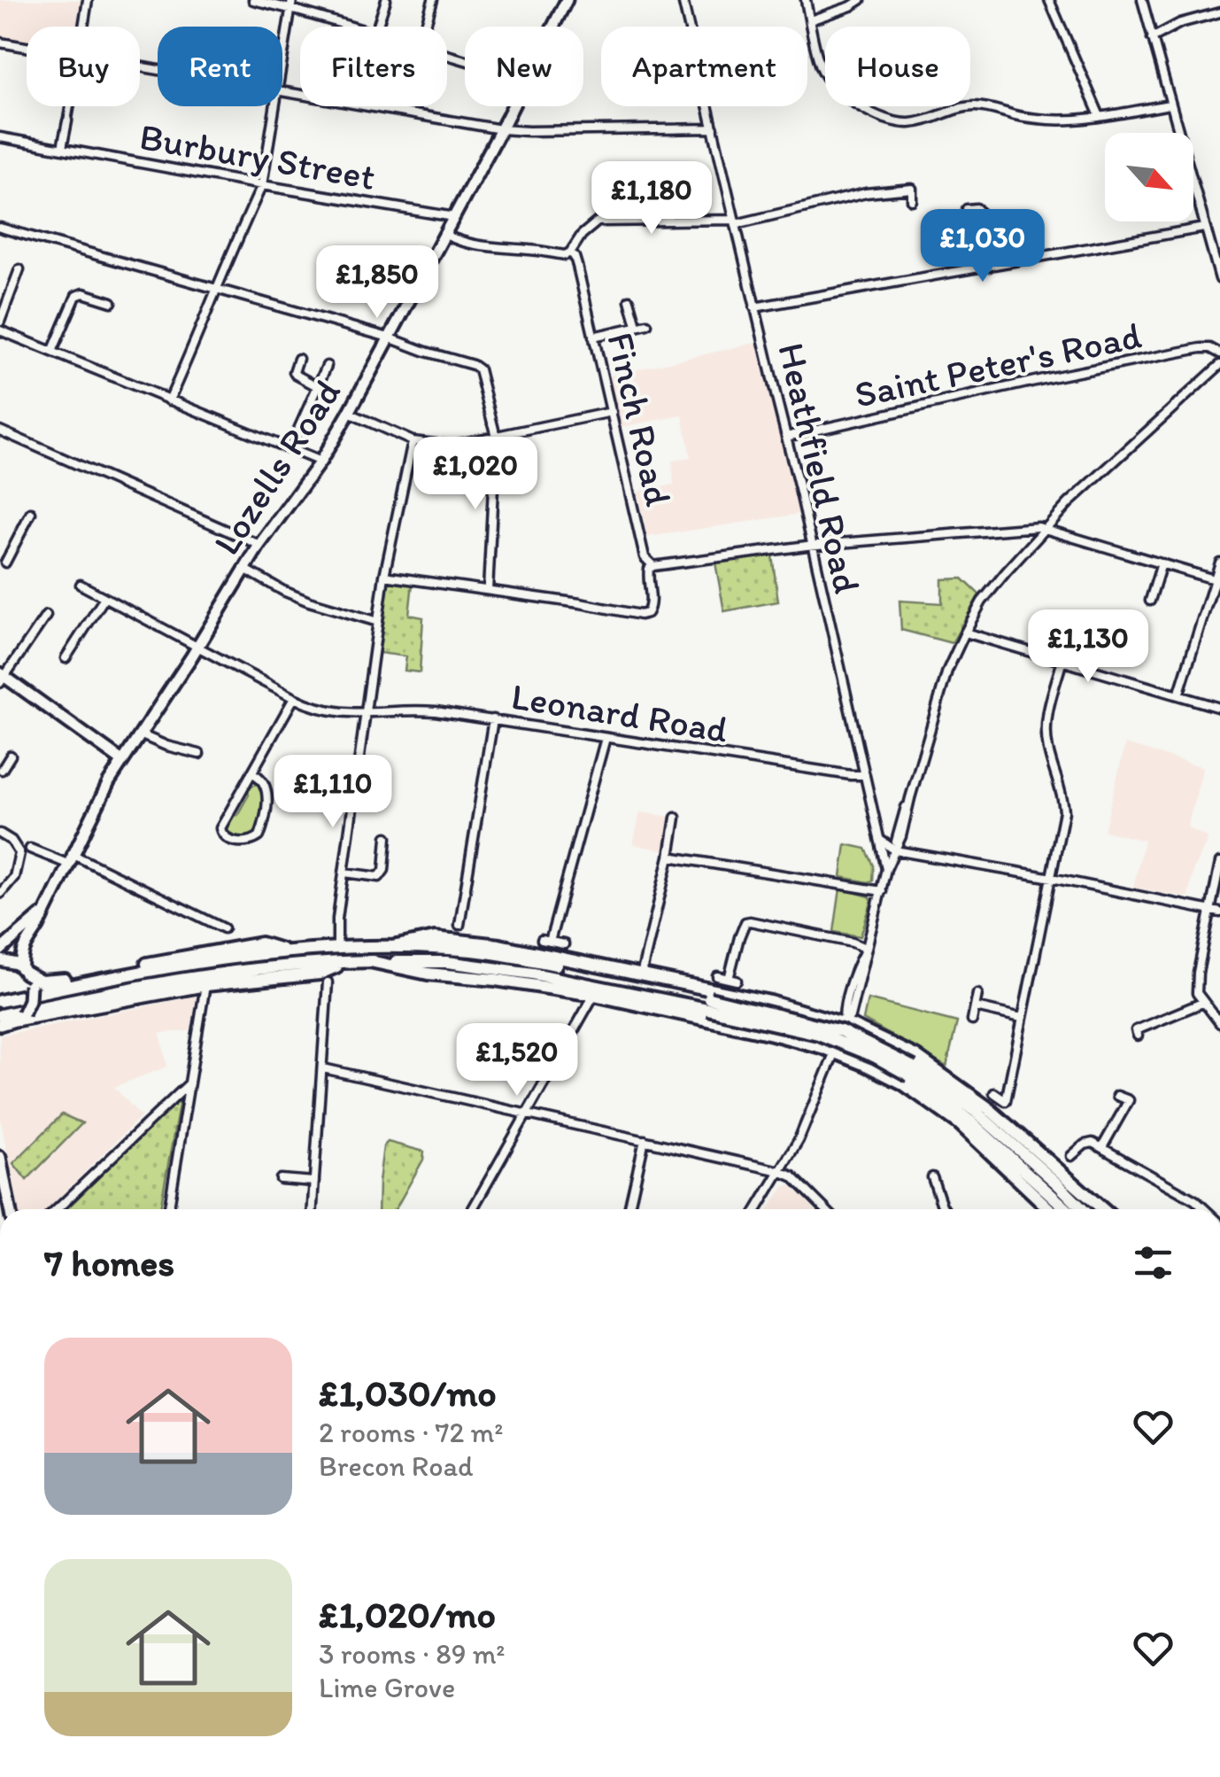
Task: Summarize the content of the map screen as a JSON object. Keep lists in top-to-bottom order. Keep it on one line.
{"streets":{"main road":["Lozells Road"],"street":["Burbury Street","Saint Peter's Road","Finch Road","Heathfield Road","Leonard Road"]},"crossings":[["Burbury Street","Lozells Road"],["Saint Peter's Road","Heathfield Road"],["Lozells Road","Leonard Road"],["Heathfield Road","Leonard Road"]],"north":"bottom right","page":{"chip":["Buy","Rent","Filters","New","Apartment","House"],"price":["£1,180","£1,030","£1,850","£1,020","£1,130","£1,110","£1,520"],"heading":"7 homes","list":[{"name":"£1,030/mo","note":"2 rooms · 72 m² · Brecon Road"},{"name":"£1,020/mo","note":"3 rooms · 89 m² · Lime Grove"}]}}
